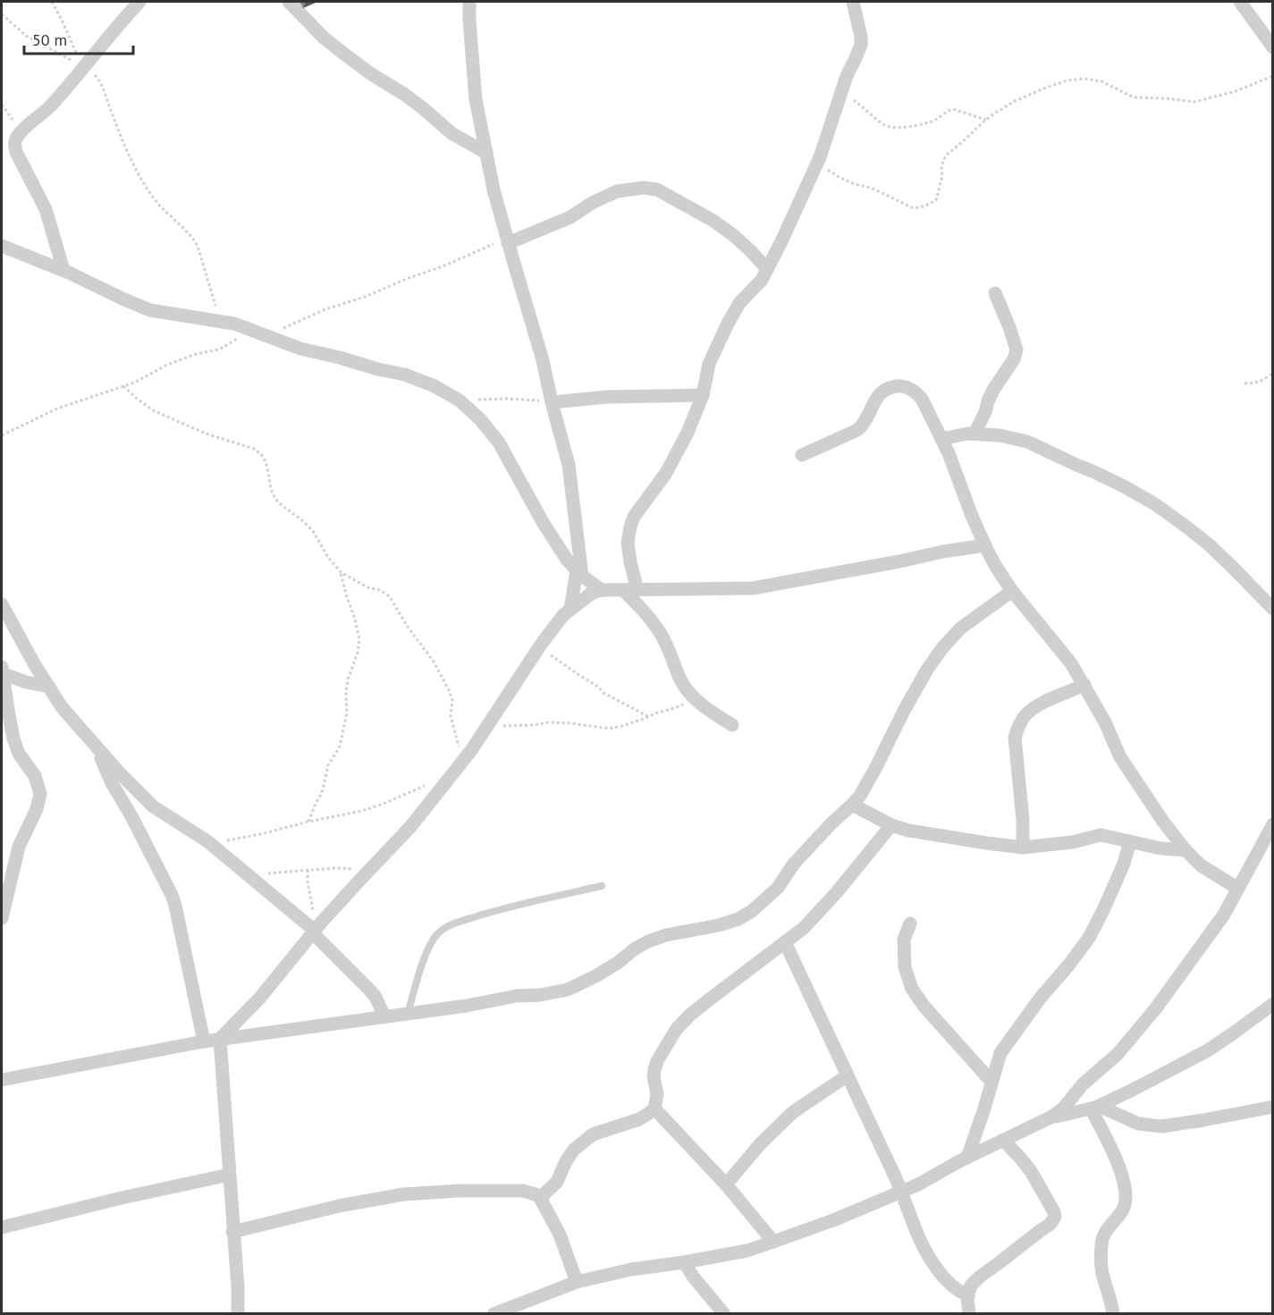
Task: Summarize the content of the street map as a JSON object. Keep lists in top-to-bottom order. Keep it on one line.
{"scale_bar":"50 m"}
